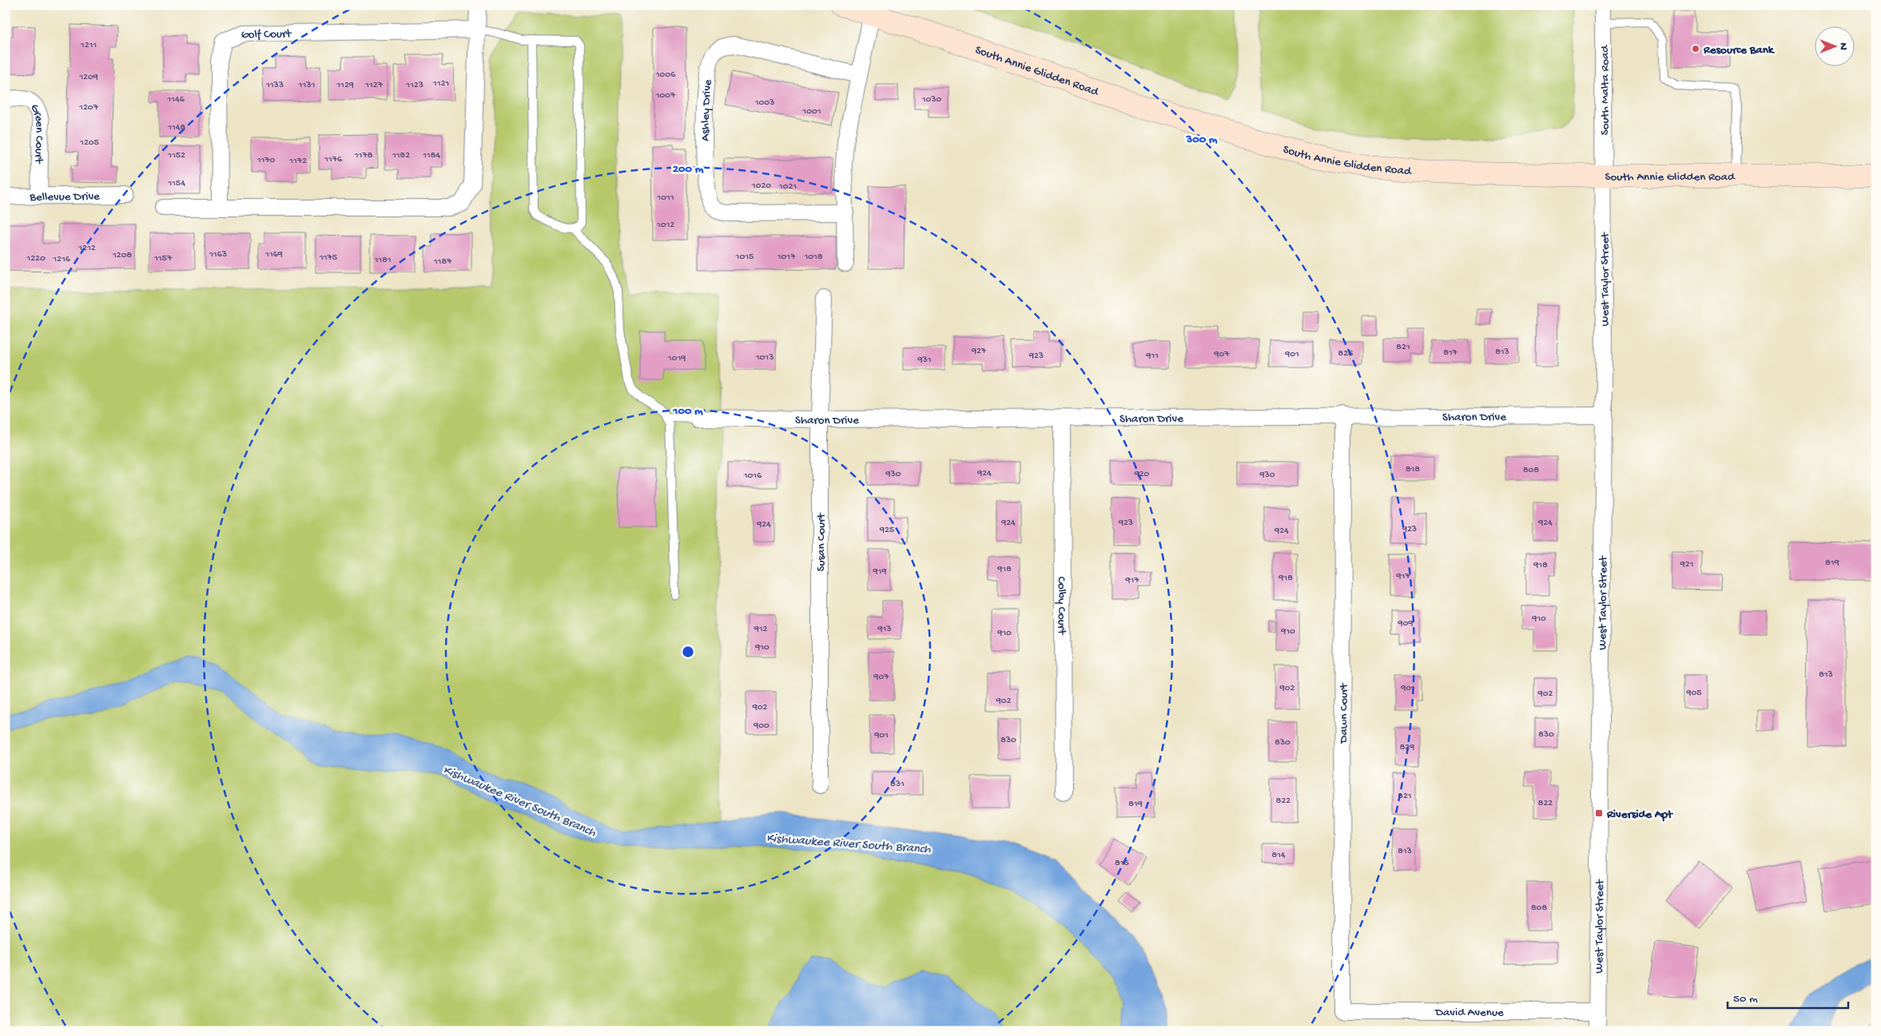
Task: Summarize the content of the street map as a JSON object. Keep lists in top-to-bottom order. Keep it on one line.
{"streets":{"main road":["South Annie Glidden Road"],"street":["Golf Court","South Malta Road","Ashley Drive","Green Court","Bellevue Drive","West Taylor Street","Sharon Drive","Susan Court","Colby Court","Dawn Court","David Avenue"]},"crossings":[["South Annie Glidden Road","South Malta Road"],["South Annie Glidden Road","West Taylor Street"],["South Malta Road","West Taylor Street"],["Green Court","Bellevue Drive"],["West Taylor Street","Sharon Drive"],["West Taylor Street","David Avenue"],["Sharon Drive","Susan Court"],["Sharon Drive","Colby Court"],["Sharon Drive","Dawn Court"],["Dawn Court","David Avenue"]],"water":["Kishwaukee River South Branch"],"places":{"other":["Resource Bank"],"transit":["Riverside Apt"]},"house_numbers":["1211","1006","1209","1121","1133","1131","1129","1127","1123","1007","1146","1030","1003","1207","1001","1148","1205","1152","1178","1182","1184","1176","1170","1172","1154","1020","1021","1011","1012","1212","1163","1169","1208","1015","1017","1018","1175","1220","1157","1216","1181","1187","821","927","813","817","825","907","901","923","911","1013","1019","931","818","808","924","930","920","930","1016","924","923","924","924","923","925","924","819","921","918","918","919","917","918","917","910","909","912","913","910","910","910","813","907","902","901","905","902","902","902","900","830","901","830","830","829","831","821","822","822","819","813","814","815","808"],"scale_bar":"50 m","north":"right","rings":["300 m","200 m","100 m"]}
